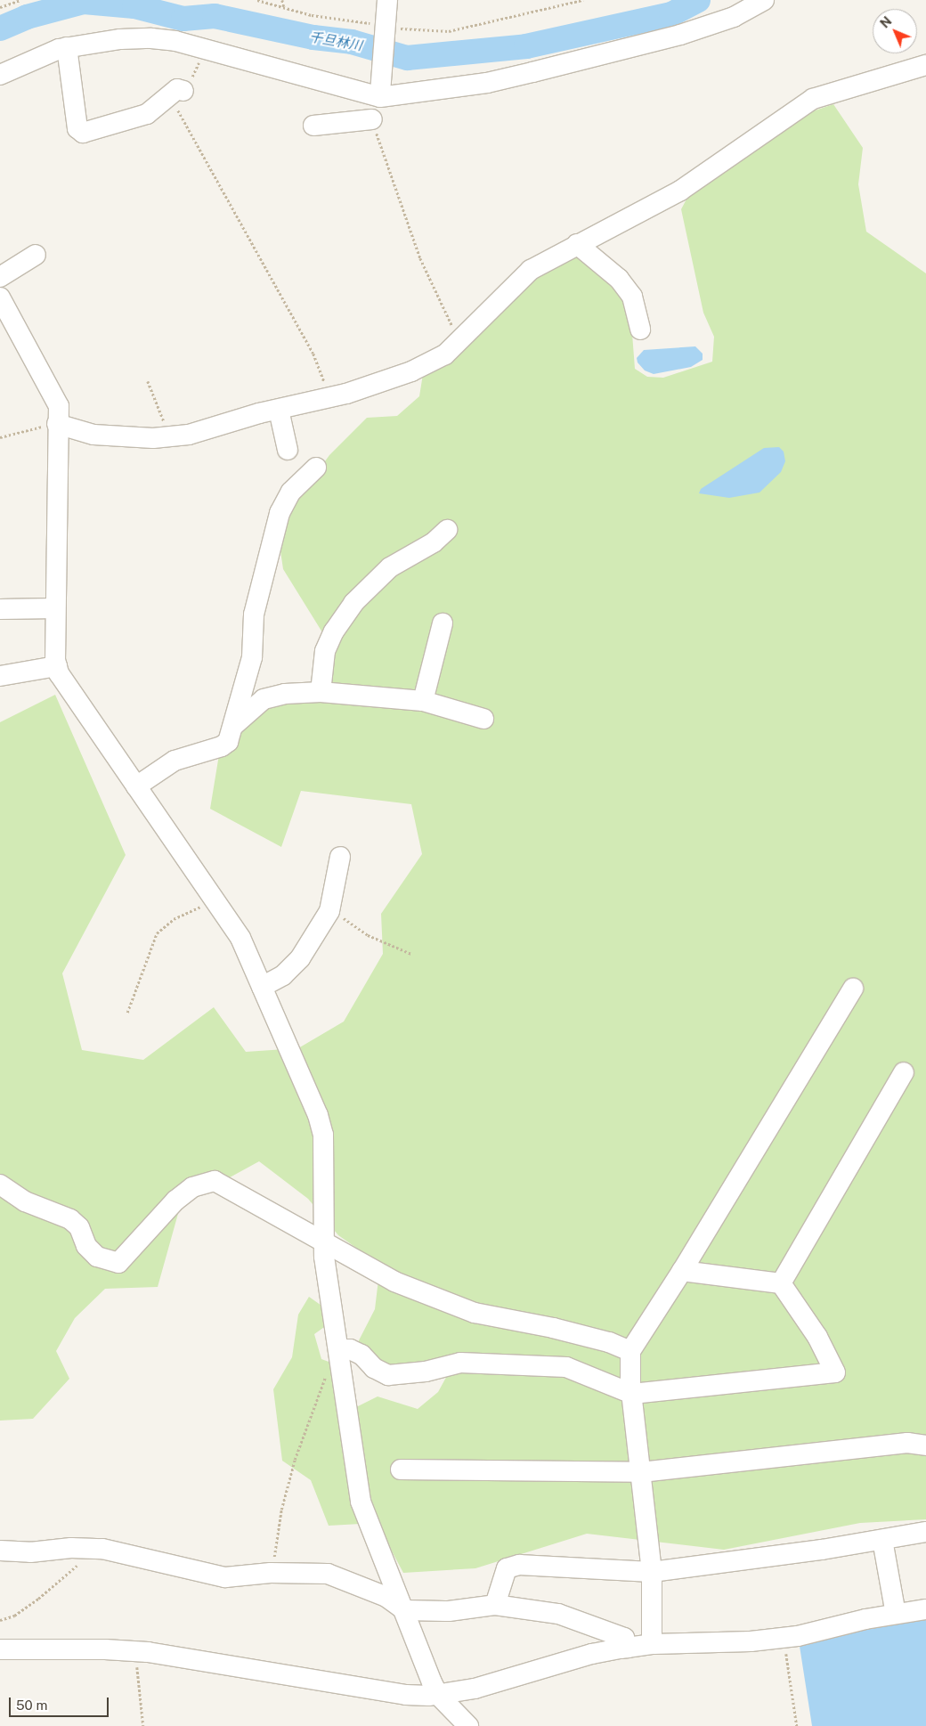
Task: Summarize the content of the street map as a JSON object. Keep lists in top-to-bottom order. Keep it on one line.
{"water":["千旦林川"],"scale_bar":"50 m","north":"top left"}
